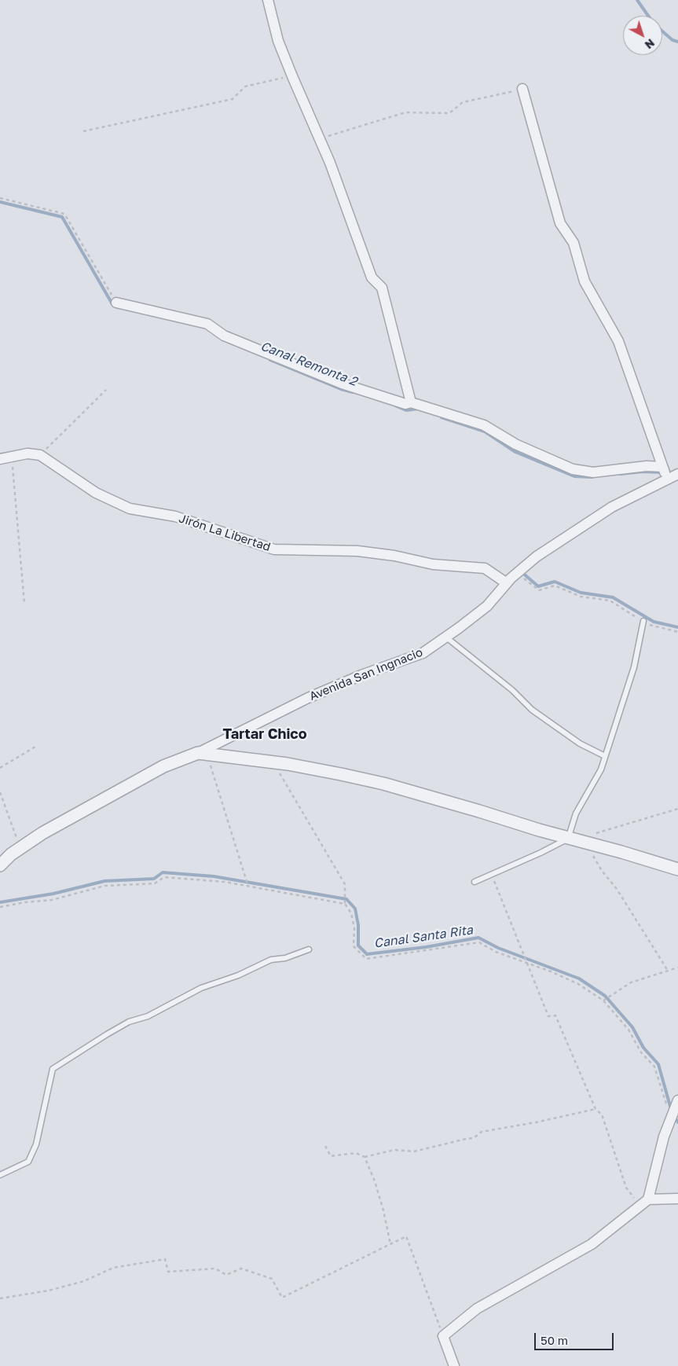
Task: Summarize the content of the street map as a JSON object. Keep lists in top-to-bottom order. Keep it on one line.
{"streets":{"street":["Jirón La Libertad","Avenida San Ingnacio"]},"crossings":[["Jirón La Libertad","Avenida San Ingnacio"]],"districts":["Tartar Chico"],"water":["Canal Remonta 2","Canal Santa Rita"],"scale_bar":"50 m","north":"bottom right"}
